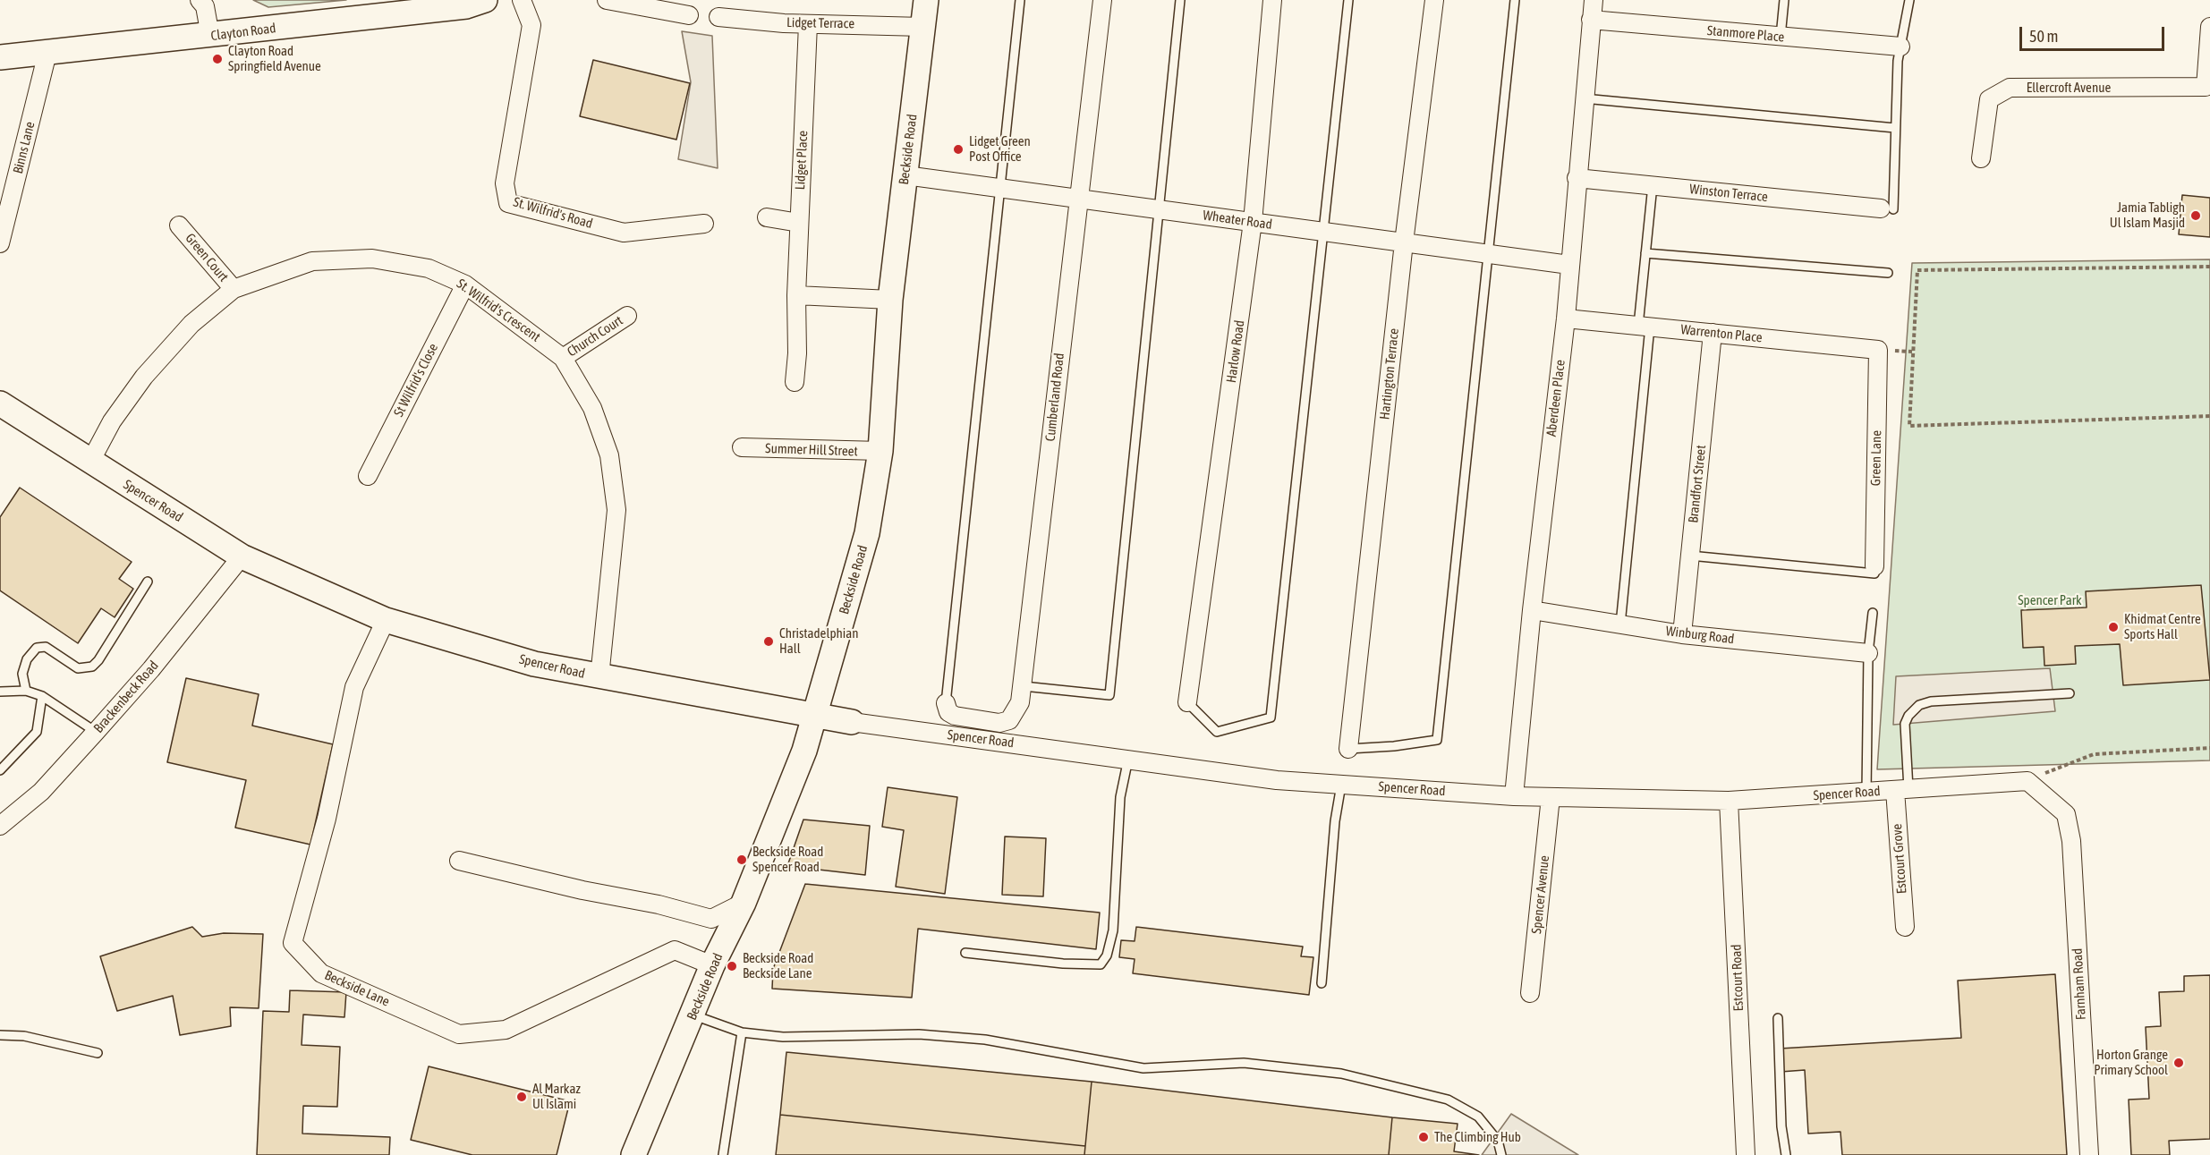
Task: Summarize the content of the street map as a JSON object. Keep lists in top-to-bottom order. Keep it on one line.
{"streets":{"street":["Lidget Terrace","Clayton Road","Stanmore Place","Ellercroft Avenue","Binns Lane","Beckside Road","Lidget Place","Winston Terrace","St. Wilfrid's Road","Wheater Road","Green Court","St. Wilfrid's Crescent","Warrenton Place","Church Court","Harlow Road","Hartington Terrace","St Wilfrid's Close","Cumberland Road","Aberdeen Place","Summer Hill Street","Green Lane","Brandfort Street","Spencer Road","Winburg Road","Brackenbeck Road","Estcourt Grove","Spencer Avenue","Estcourt Road","Farnham Road","Beckside Lane"]},"crossings":[["Lidget Terrace","Beckside Road"],["Lidget Terrace","Lidget Place"],["Clayton Road","Binns Lane"],["Stanmore Place","Aberdeen Place"],["Beckside Road","Wheater Road"],["Beckside Road","Summer Hill Street"],["Beckside Road","Spencer Road"],["Beckside Road","Beckside Lane"],["Winston Terrace","Aberdeen Place"],["Wheater Road","Harlow Road"],["Wheater Road","Hartington Terrace"],["Wheater Road","Cumberland Road"],["Wheater Road","Aberdeen Place"],["Green Court","St. Wilfrid's Crescent"],["St. Wilfrid's Crescent","Church Court"],["St. Wilfrid's Crescent","St Wilfrid's Close"],["St. Wilfrid's Crescent","Spencer Road"],["Warrenton Place","Aberdeen Place"],["Warrenton Place","Green Lane"],["Warrenton Place","Brandfort Street"],["Aberdeen Place","Spencer Road"],["Aberdeen Place","Winburg Road"],["Brandfort Street","Winburg Road"],["Spencer Road","Brackenbeck Road"],["Spencer Road","Estcourt Grove"],["Spencer Road","Spencer Avenue"],["Spencer Road","Estcourt Road"],["Spencer Road","Farnham Road"],["Spencer Road","Beckside Lane"]],"parks":["Spencer Park"],"places":["Clayton Road Springfield Avenue","Lidget Green Post Office","Jamia Tabligh Ul Islam Masjid","Khidmat Centre Sports Hall","Christadelphian Hall","Beckside Road Spencer Road","Beckside Road Beckside Lane","Horton Grange Primary School","Al Markaz Ul Islami","The Climbing Hub"],"scale_bar":"50 m"}
